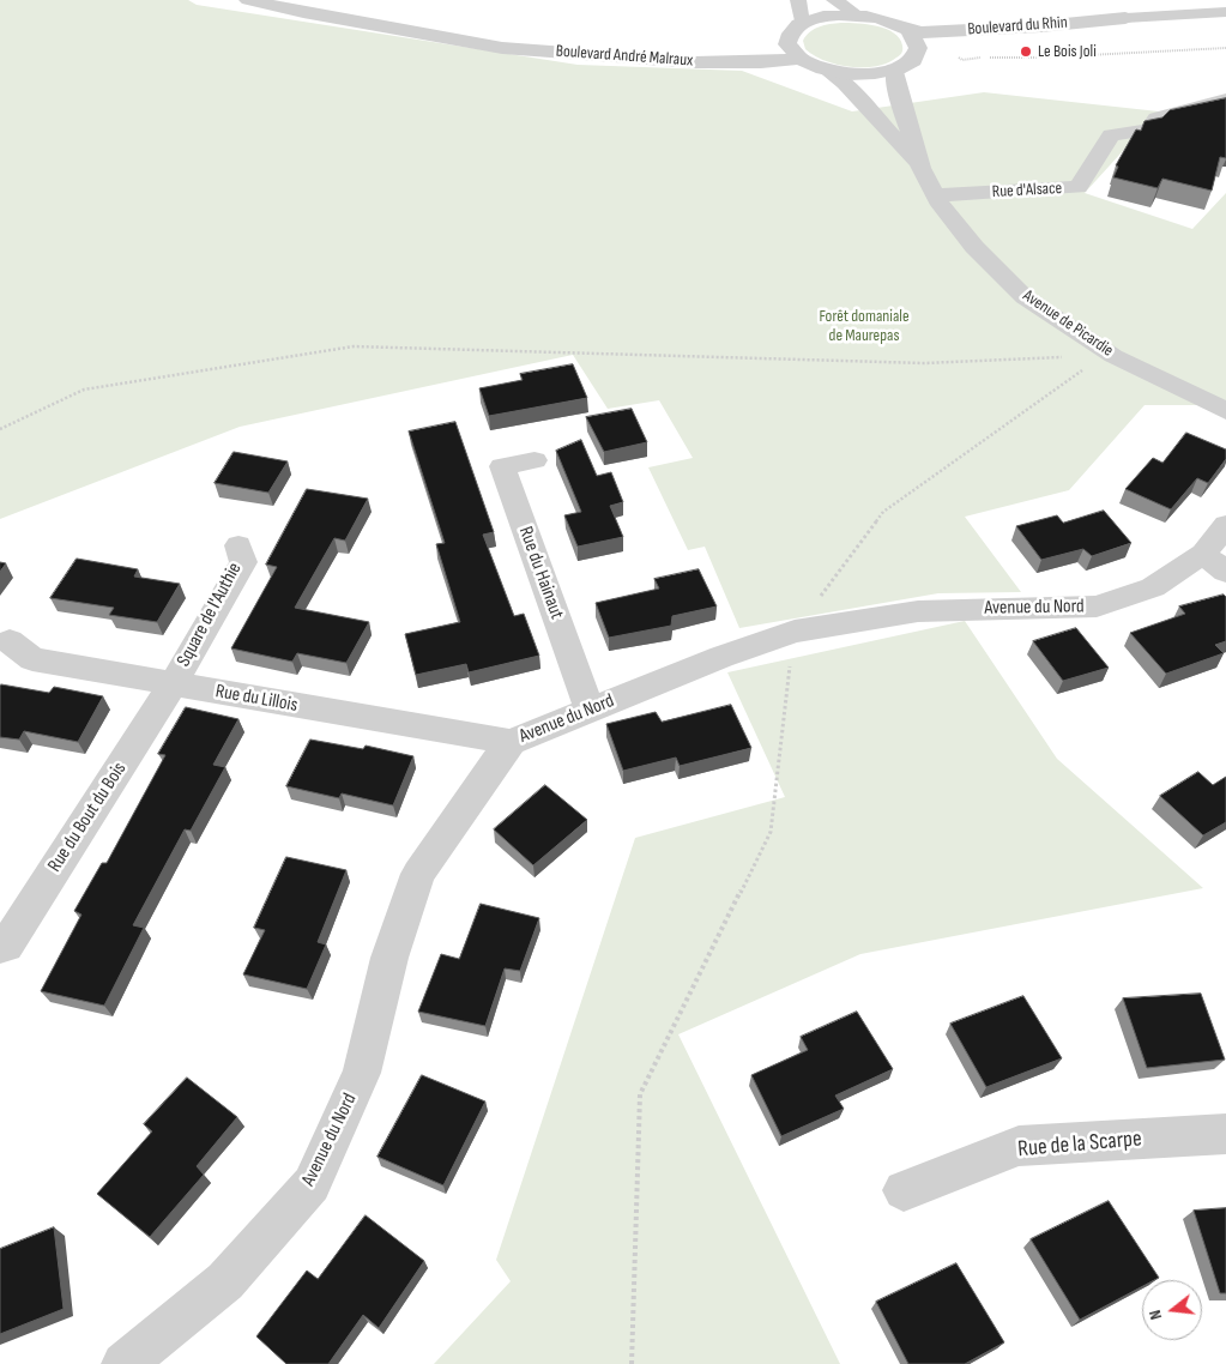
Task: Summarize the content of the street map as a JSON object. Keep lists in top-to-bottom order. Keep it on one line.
{"streets":{"street":["Boulevard du Rhin","Boulevard André Malraux","Rue d'Alsace","Avenue de Picardie","Rue du Hainaut","Avenue du Nord","Square de l'Authie","Rue du Lillois","Rue du Bout du Bois","Rue de la Scarpe"]},"crossings":[["Rue d'Alsace","Avenue de Picardie"],["Rue du Hainaut","Avenue du Nord"],["Avenue du Nord","Rue du Lillois"],["Square de l'Authie","Rue du Lillois"],["Square de l'Authie","Rue du Bout du Bois"],["Rue du Lillois","Rue du Bout du Bois"]],"parks":["Forêt domaniale de Maurepas"],"places":["Le Bois Joli"],"north":"left"}
